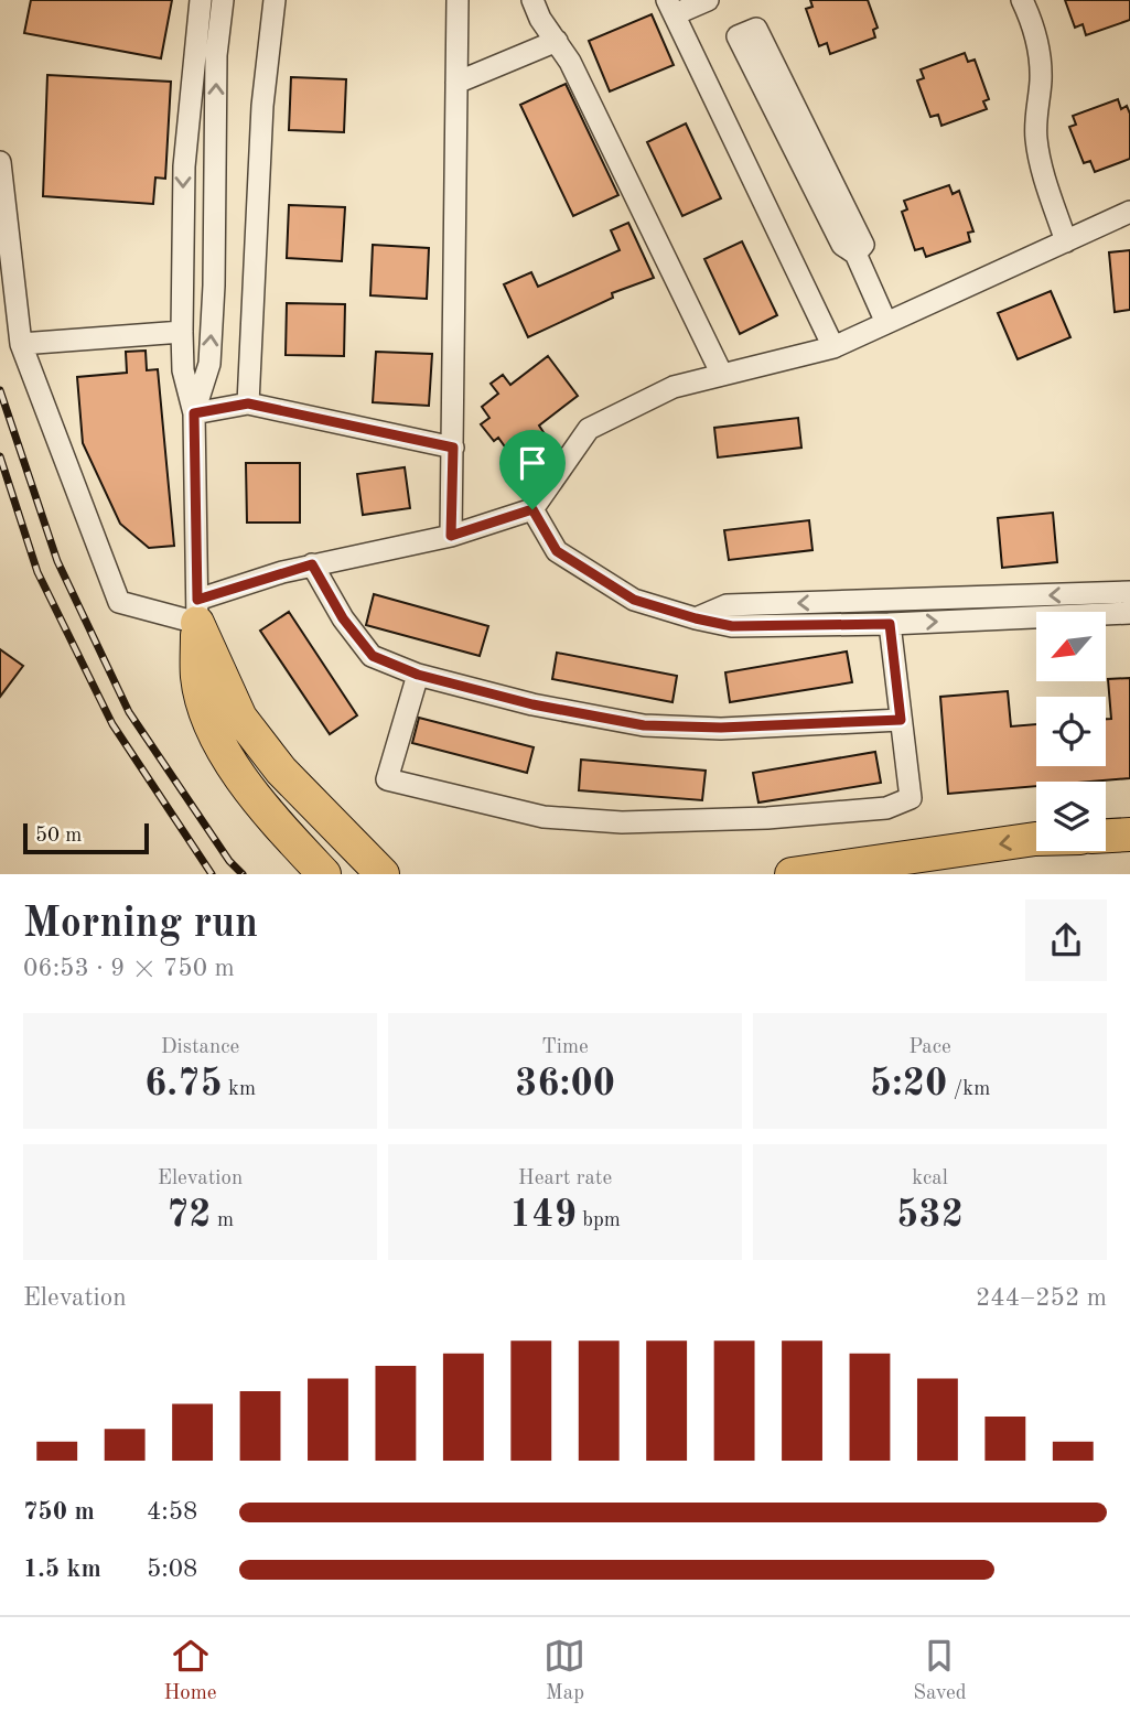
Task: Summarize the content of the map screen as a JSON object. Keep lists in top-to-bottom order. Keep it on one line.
{"scale_bar":"50 m","north":"bottom left","page":{"scale":"50 m","heading":["Morning run","06:53 · 9 × 750 m"],"stats":[["Distance","6.75 km"],["Time","36:00"],["Pace","5:20 /km"],["Elevation","72 m"],["Heart rate","149 bpm"],["kcal","532"]],"chart":["Elevation","244–252 m"],"list":[{"name":"750 m","note":"4:58"},{"name":"1.5 km","note":"5:08"}],"tabs":["Home","Map","Saved"]}}
